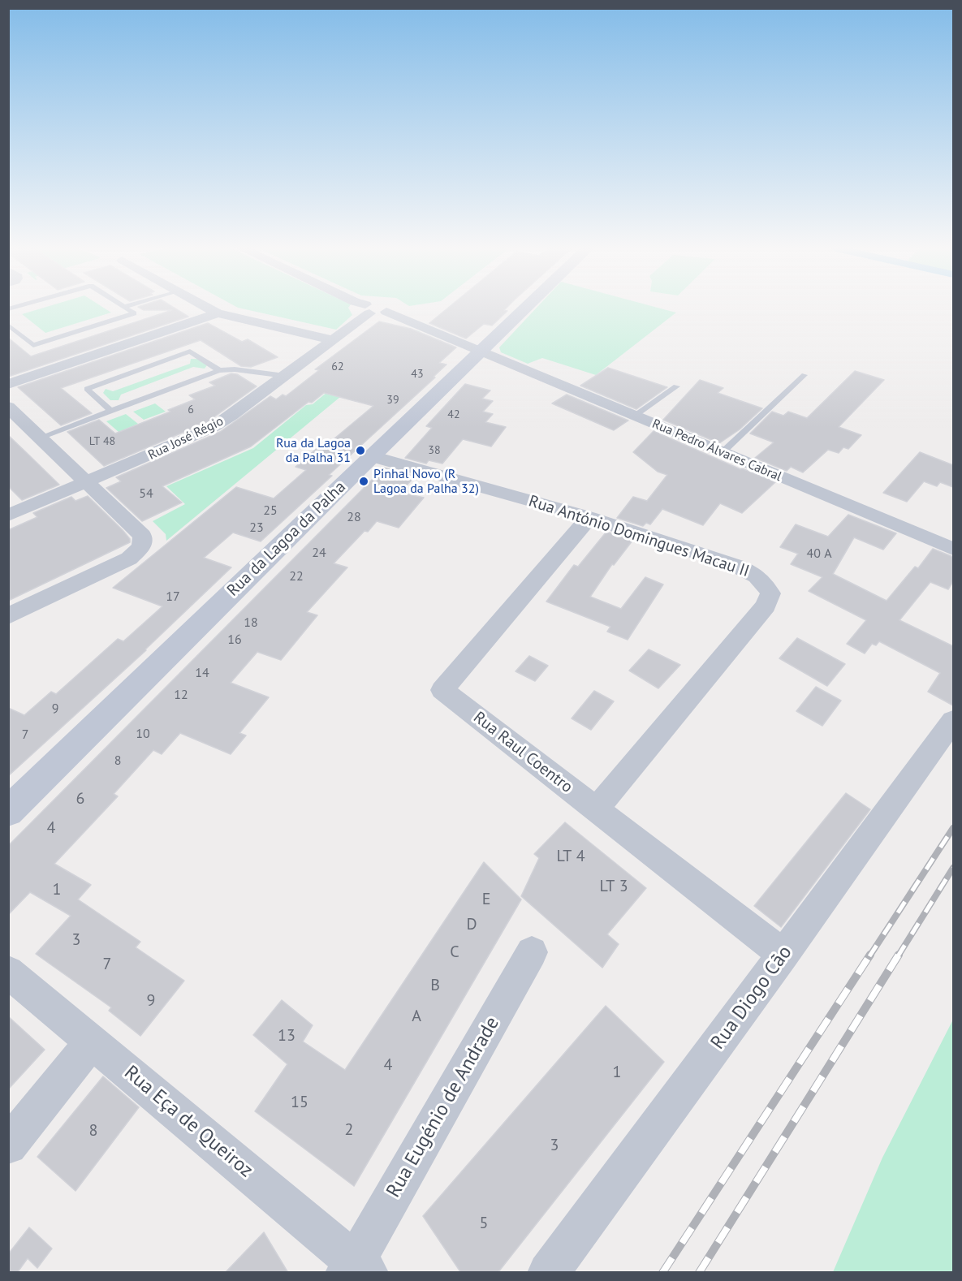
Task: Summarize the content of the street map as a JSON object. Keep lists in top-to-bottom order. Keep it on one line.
{"streets":{"street":["Rua José Régio","Rua Pedro Álvares Cabral","Rua António Domingues Macau II","Rua da Lagoa da Palha","Rua Raul Coentro","Rua Diogo Cão","Rua Eugénio de Andrade","Rua Eça de Queiroz"]},"crossings":[["Rua José Régio","Rua Pedro Álvares Cabral"],["Rua Pedro Álvares Cabral","Rua da Lagoa da Palha"],["Rua António Domingues Macau II","Rua da Lagoa da Palha"],["Rua António Domingues Macau II","Rua Raul Coentro"],["Rua Raul Coentro","Rua Diogo Cão"],["Rua Eugénio de Andrade","Rua Eça de Queiroz"]],"places":["Rua da Lagoa da Palha 31","Pinhal Novo (R Lagoa da Palha 32)"],"house_numbers":["62","43","39","6","42","LT 48","38","54","25","28","23","24","40 A","22","17","18","16","14","12","9","10","7","8","6","4","LT 4","LT 3","1","E","D","3","C","7","B","9","A","13","4","1","15","2","8","3","5"]}
